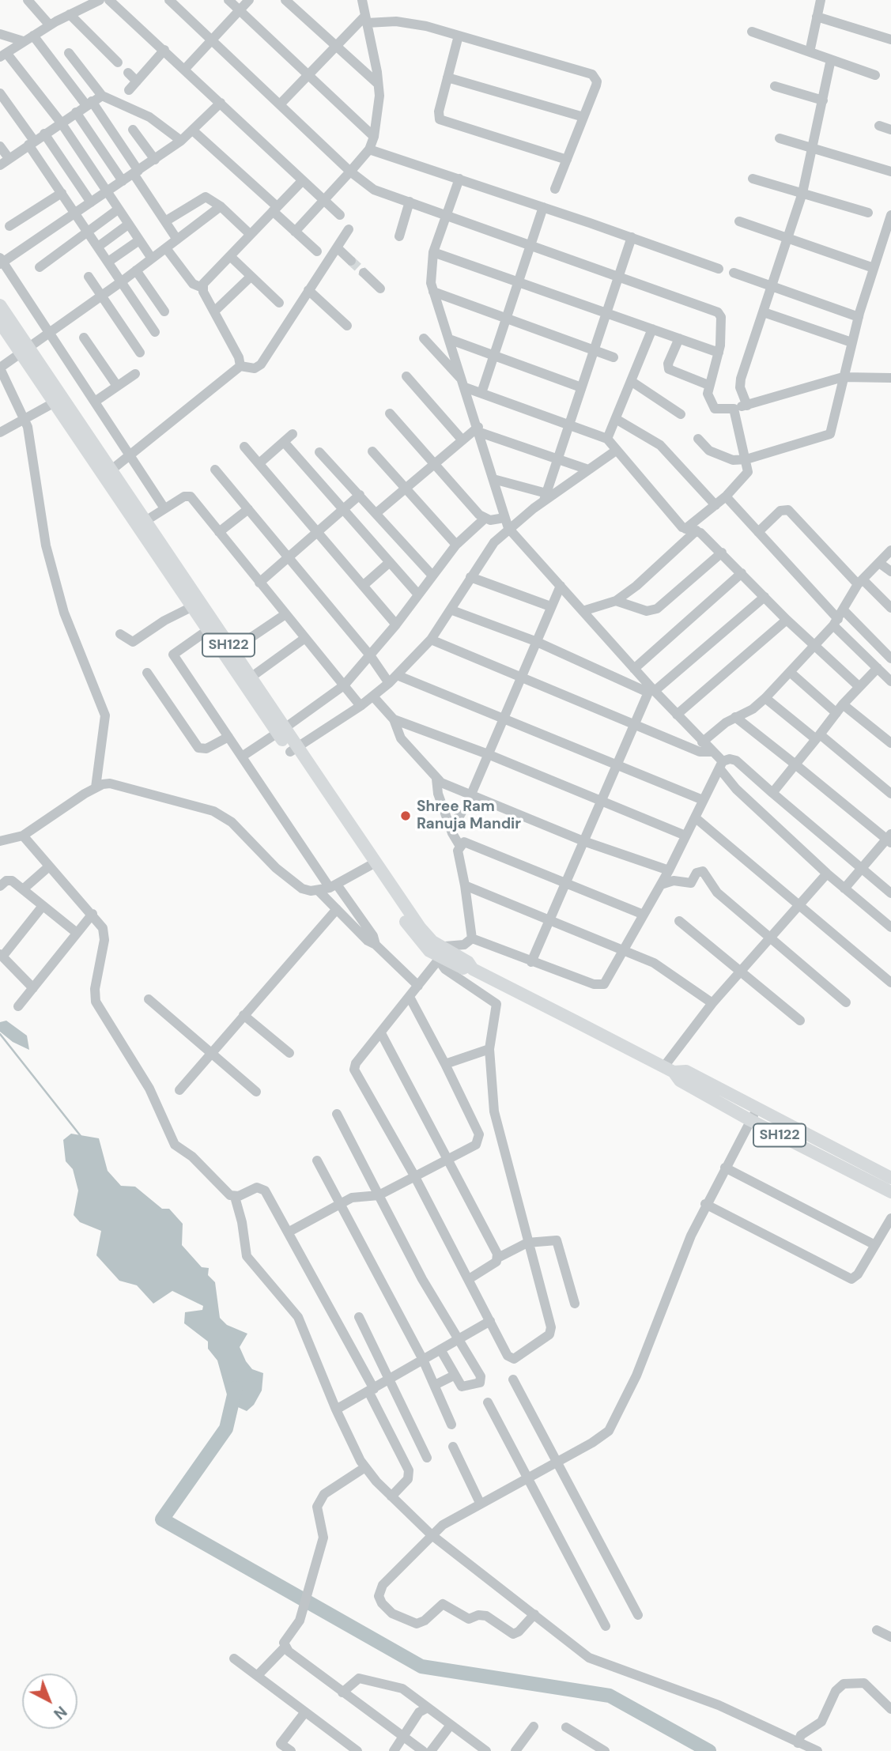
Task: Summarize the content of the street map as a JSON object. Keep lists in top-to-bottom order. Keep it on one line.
{"streets":{"main road":["SH122"]},"places":["Shree Ram Ranuja Mandir"],"north":"bottom right"}
